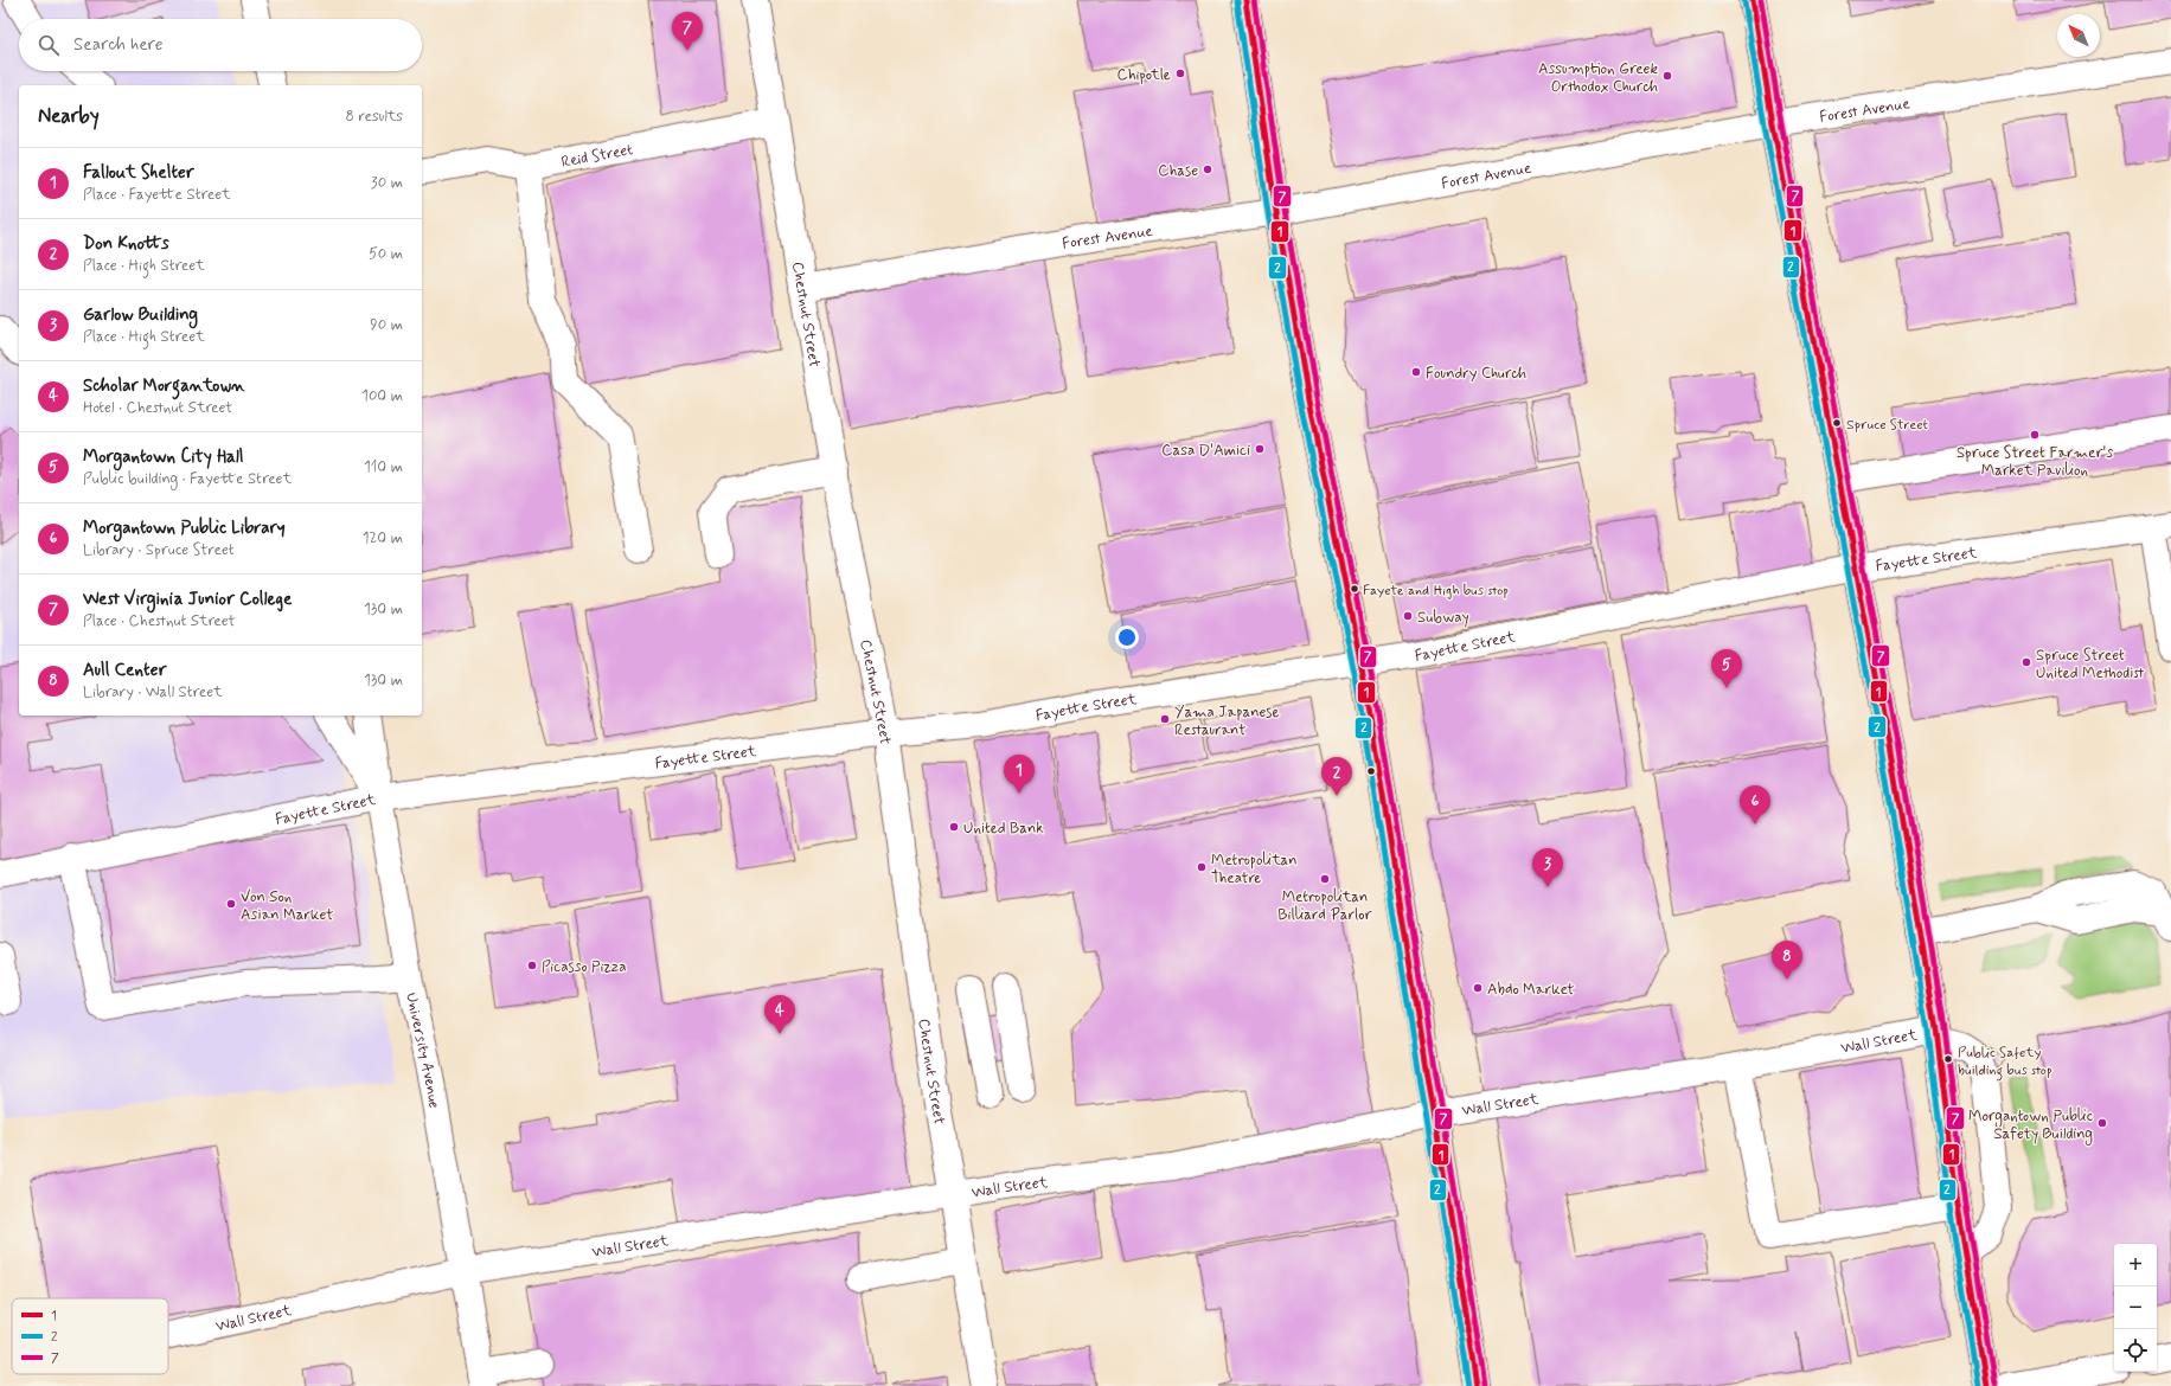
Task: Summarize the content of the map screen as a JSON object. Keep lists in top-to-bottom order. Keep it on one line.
{"streets":{"street":["Forest Avenue","Reid Street","Chestnut Street","Fayette Street","Wall Street","University Avenue"]},"crossings":[["Forest Avenue","Chestnut Street"],["Reid Street","Chestnut Street"],["Chestnut Street","Fayette Street"],["Chestnut Street","Wall Street"],["Fayette Street","University Avenue"],["Wall Street","University Avenue"]],"places":["Chipotle","Assumption Greek Orthodox Church","Chase","Foundry Church","Spruce Street","Spruce Street Farmer's Market Pavilion","Casa D'Amici","Fayete and High bus stop","Subway","Spruce Street United Methodist","Yama Japanese Restaurant","United Bank","Metropolitan Theatre","Metropolitan Billiard Parlor","Von Son Asian Market","Picasso Pizza","Abdo Market","Public Safety building bus stop","Morgantown Public Safety Building"],"lines":["transit line 1","transit line 7","transit line 2"],"legend":["1","2","7"],"north":"top left","page":{"pins":["7","5","1","2","6","3","8","4"],"search":"Search here","heading":["Nearby","8 results"],"list":[{"mark":"1","name":"Fallout Shelter","note":"Place · Fayette Street","value":"30 m"},{"mark":"2","name":"Don Knotts","note":"Place · High Street","value":"50 m"},{"mark":"3","name":"Garlow Building","note":"Place · High Street","value":"90 m"},{"mark":"4","name":"Scholar Morgantown","note":"Hotel · Chestnut Street","value":"100 m"},{"mark":"5","name":"Morgantown City Hall","note":"Public building · Fayette Street","value":"110 m"},{"mark":"6","name":"Morgantown Public Library","note":"Library · Spruce Street","value":"120 m"},{"mark":"7","name":"West Virginia Junior College","note":"Place · Chestnut Street","value":"130 m"},{"mark":"8","name":"Aull Center","note":"Library · Wall Street","value":"130 m"}],"map_buttons":["+","−"]}}
